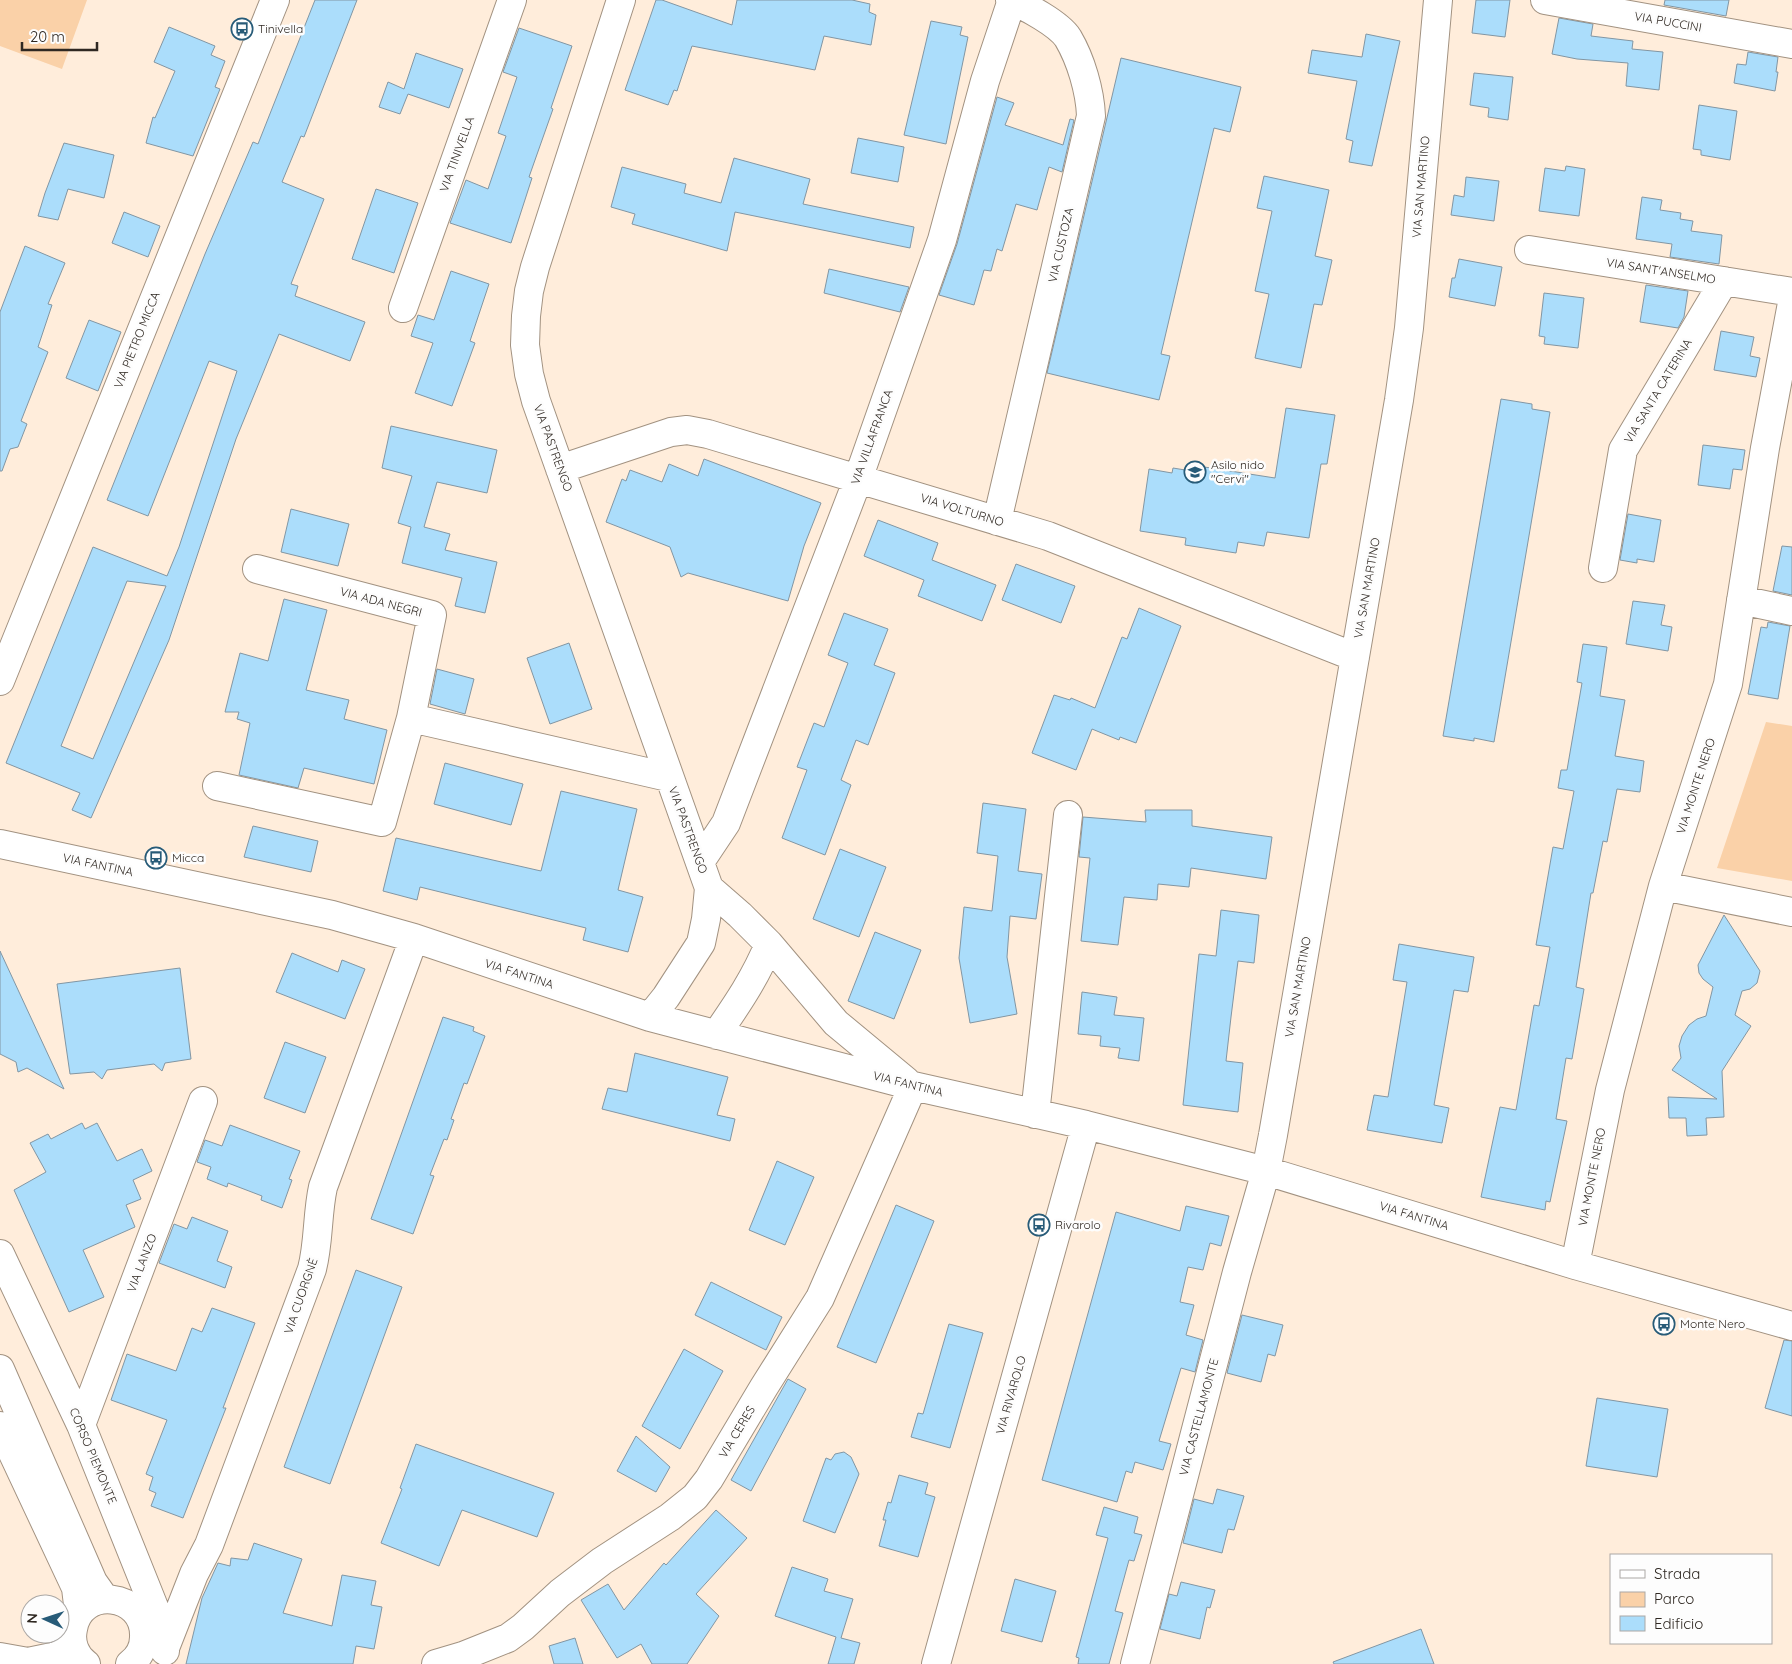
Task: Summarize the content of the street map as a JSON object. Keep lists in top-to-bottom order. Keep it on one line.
{"streets":{"street":["VIA PUCCINI","VIA TINIVELLA","VIA SAN MARTINO","VIA CUSTOZA","VIA SANT'ANSELMO","VIA PIETRO MICCA","VIA SANTA CATERINA","VIA VILLAFRANCA","VIA PASTRENGO","VIA VOLTURNO","VIA ADA NEGRI","VIA MONTE NERO","VIA FANTINA","VIA LANZO","VIA CUORGNÈ","VIA RIVAROLO","VIA CASTELLAMONTE","VIA CERES","CORSO PIEMONTE"]},"crossings":[["VIA SAN MARTINO","VIA VOLTURNO"],["VIA SAN MARTINO","VIA FANTINA"],["VIA SAN MARTINO","VIA CASTELLAMONTE"],["VIA CUSTOZA","VIA VILLAFRANCA"],["VIA CUSTOZA","VIA VOLTURNO"],["VIA SANT'ANSELMO","VIA SANTA CATERINA"],["VIA VILLAFRANCA","VIA PASTRENGO"],["VIA VILLAFRANCA","VIA VOLTURNO"],["VIA PASTRENGO","VIA VOLTURNO"],["VIA PASTRENGO","VIA FANTINA"],["VIA PASTRENGO","VIA CERES"],["VIA MONTE NERO","VIA FANTINA"],["VIA FANTINA","VIA CUORGNÈ"],["VIA FANTINA","VIA RIVAROLO"],["VIA FANTINA","VIA CASTELLAMONTE"],["VIA FANTINA","VIA CERES"],["VIA LANZO","CORSO PIEMONTE"],["VIA CUORGNÈ","CORSO PIEMONTE"]],"places":{"bus stop":["Tinivella","Micca","Rivarolo","Monte Nero"],"school or university":["Asilo nido \"Cervi\""]},"legend":["Strada","Parco","Edificio"],"scale_bar":"20 m","north":"left"}
